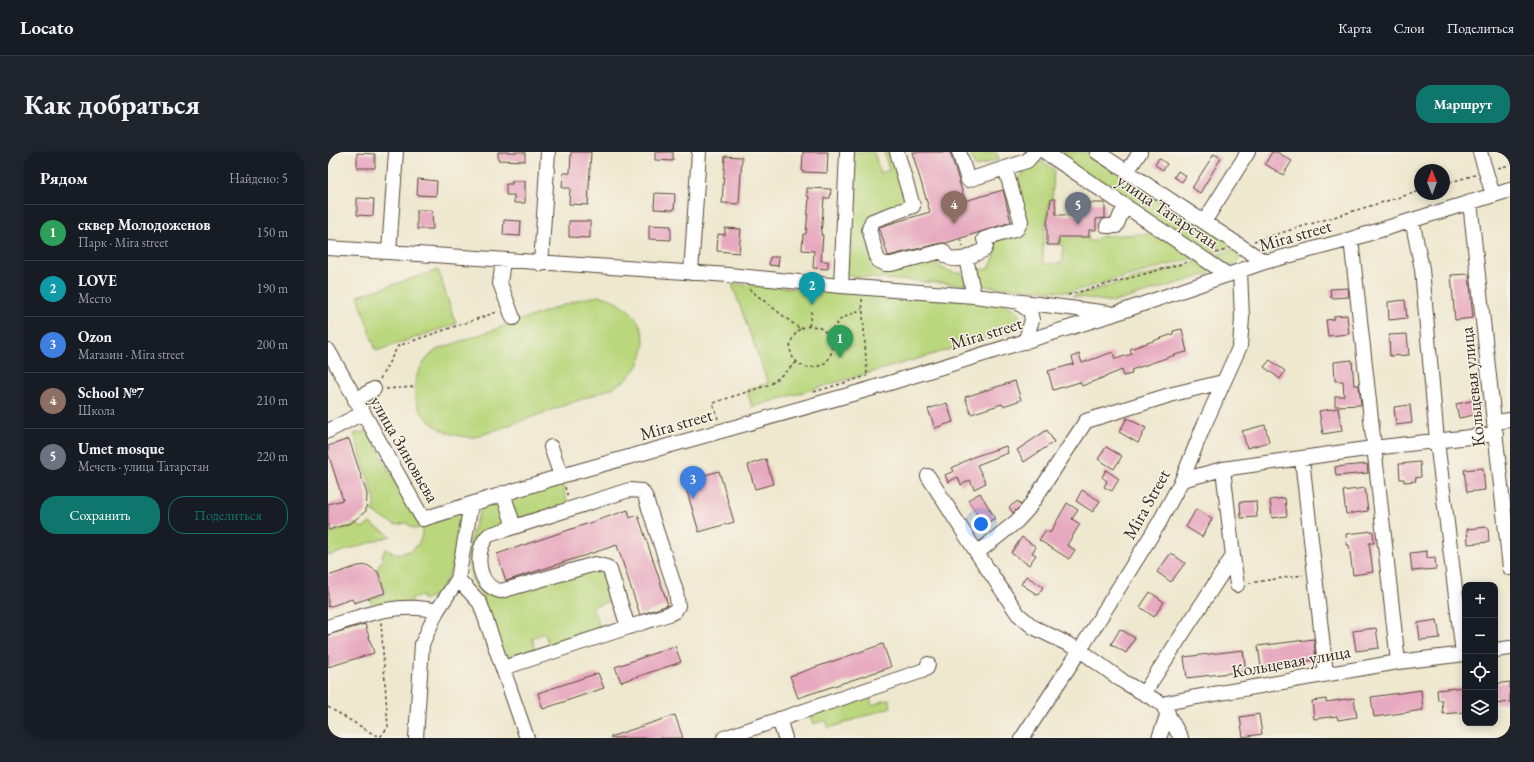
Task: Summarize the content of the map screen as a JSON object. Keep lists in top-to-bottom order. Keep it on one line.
{"streets":{"street":["улица Татарстан","Mira street","Кольцевая улица","улица Зиновьева","Mira Street"]},"crossings":[["улица Татарстан","Mira street"],["улица Татарстан","Mira Street"],["Mira street","Кольцевая улица"],["Mira street","улица Зиновьева"],["Mira street","Mira Street"]],"north":"top","page":{"header":"Locato","nav":["Карта","Слои","Поделиться"],"buttons":["Маршрут",["Сохранить","Поделиться"]],"title":"Как добраться","heading":["Рядом","Найдено: 5"],"pins":["4","5","2","1","3"],"list":[{"mark":"1","name":"сквер Молодоженов","note":"Парк · Mira street","value":"150 m"},{"mark":"2","name":"LOVE","note":"Место","value":"190 m"},{"mark":"3","name":"Ozon","note":"Магазин · Mira street","value":"200 m"},{"mark":"4","name":"School №7","note":"Школа","value":"210 m"},{"mark":"5","name":"Umet mosque","note":"Мечеть · улица Татарстан","value":"220 m"}],"map_buttons":["+","−"]}}
